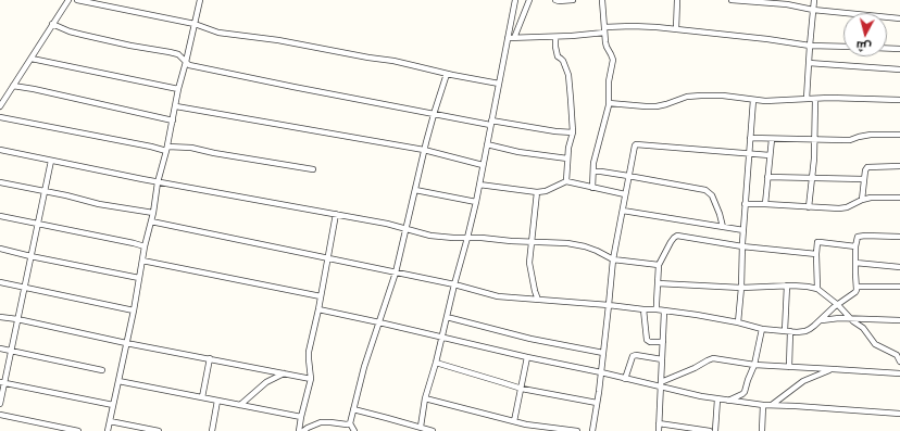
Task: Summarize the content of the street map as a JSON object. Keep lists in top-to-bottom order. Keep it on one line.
{"north":"bottom"}
